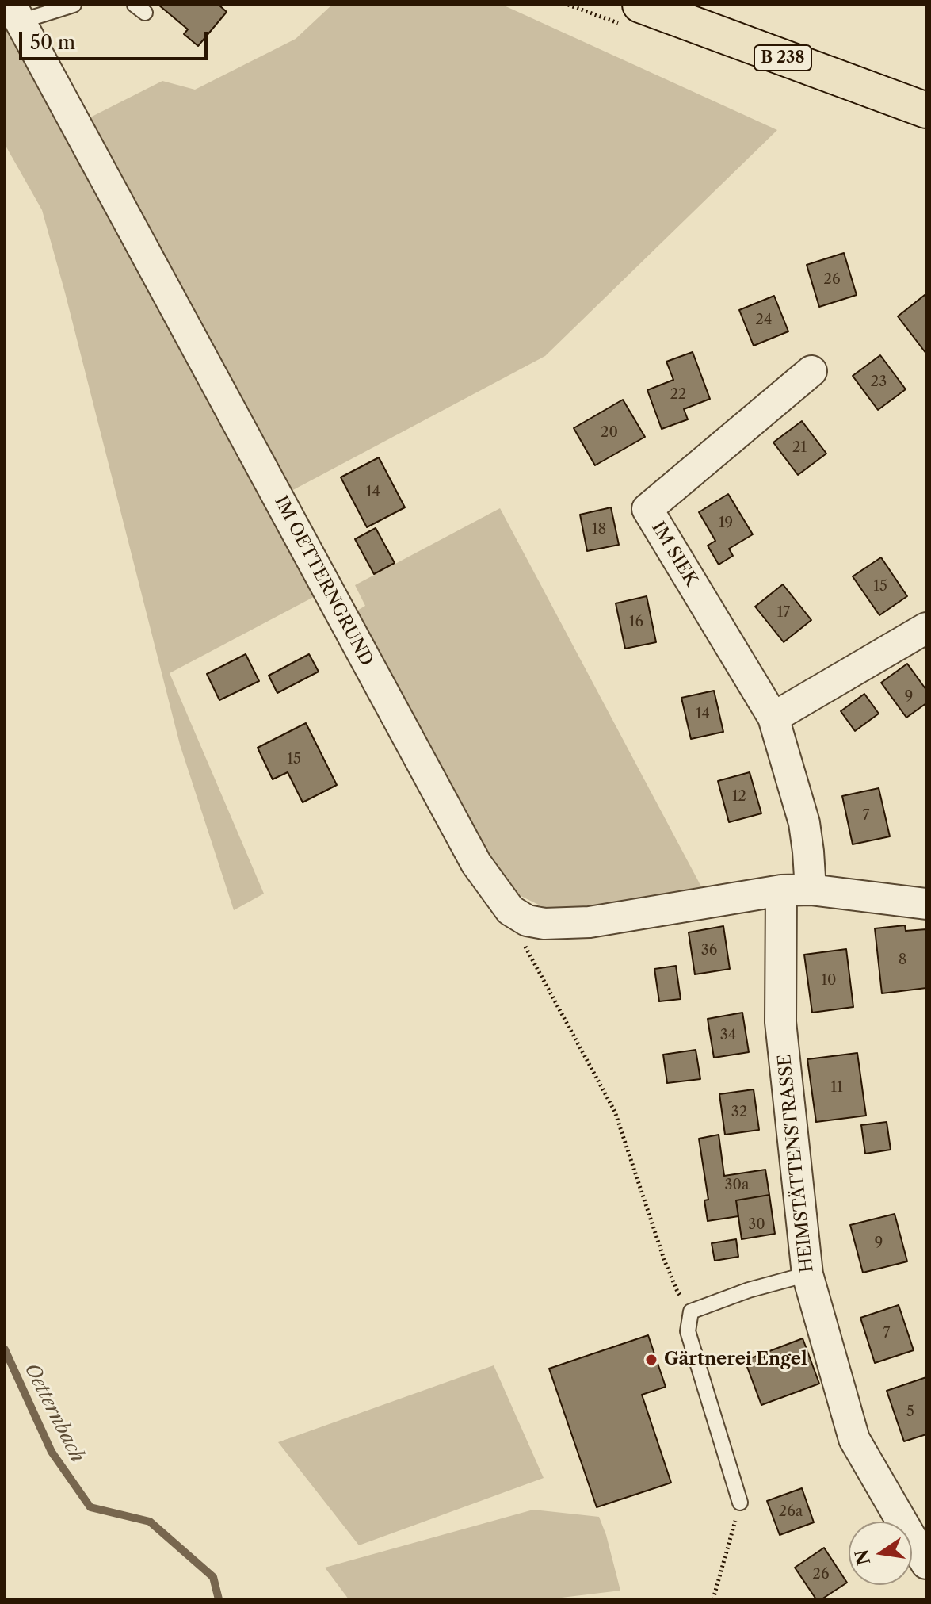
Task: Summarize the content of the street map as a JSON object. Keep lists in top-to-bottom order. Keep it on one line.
{"streets":{"main road":["B 238"],"street":["IM SIEK","IM OETTERNGRUND","HEIMSTÄTTENSTRASSE"]},"crossings":[["IM SIEK","HEIMSTÄTTENSTRASSE"]],"water":["Oetternbach"],"places":["Gärtnerei Engel"],"house_numbers":["26","24","23","22","20","21","14","19","18","15","17","16","9","14","15","12","7","36","8","10","34","11","32","30a","30","9","7","5","26a","26"],"scale_bar":"50 m","north":"left"}
